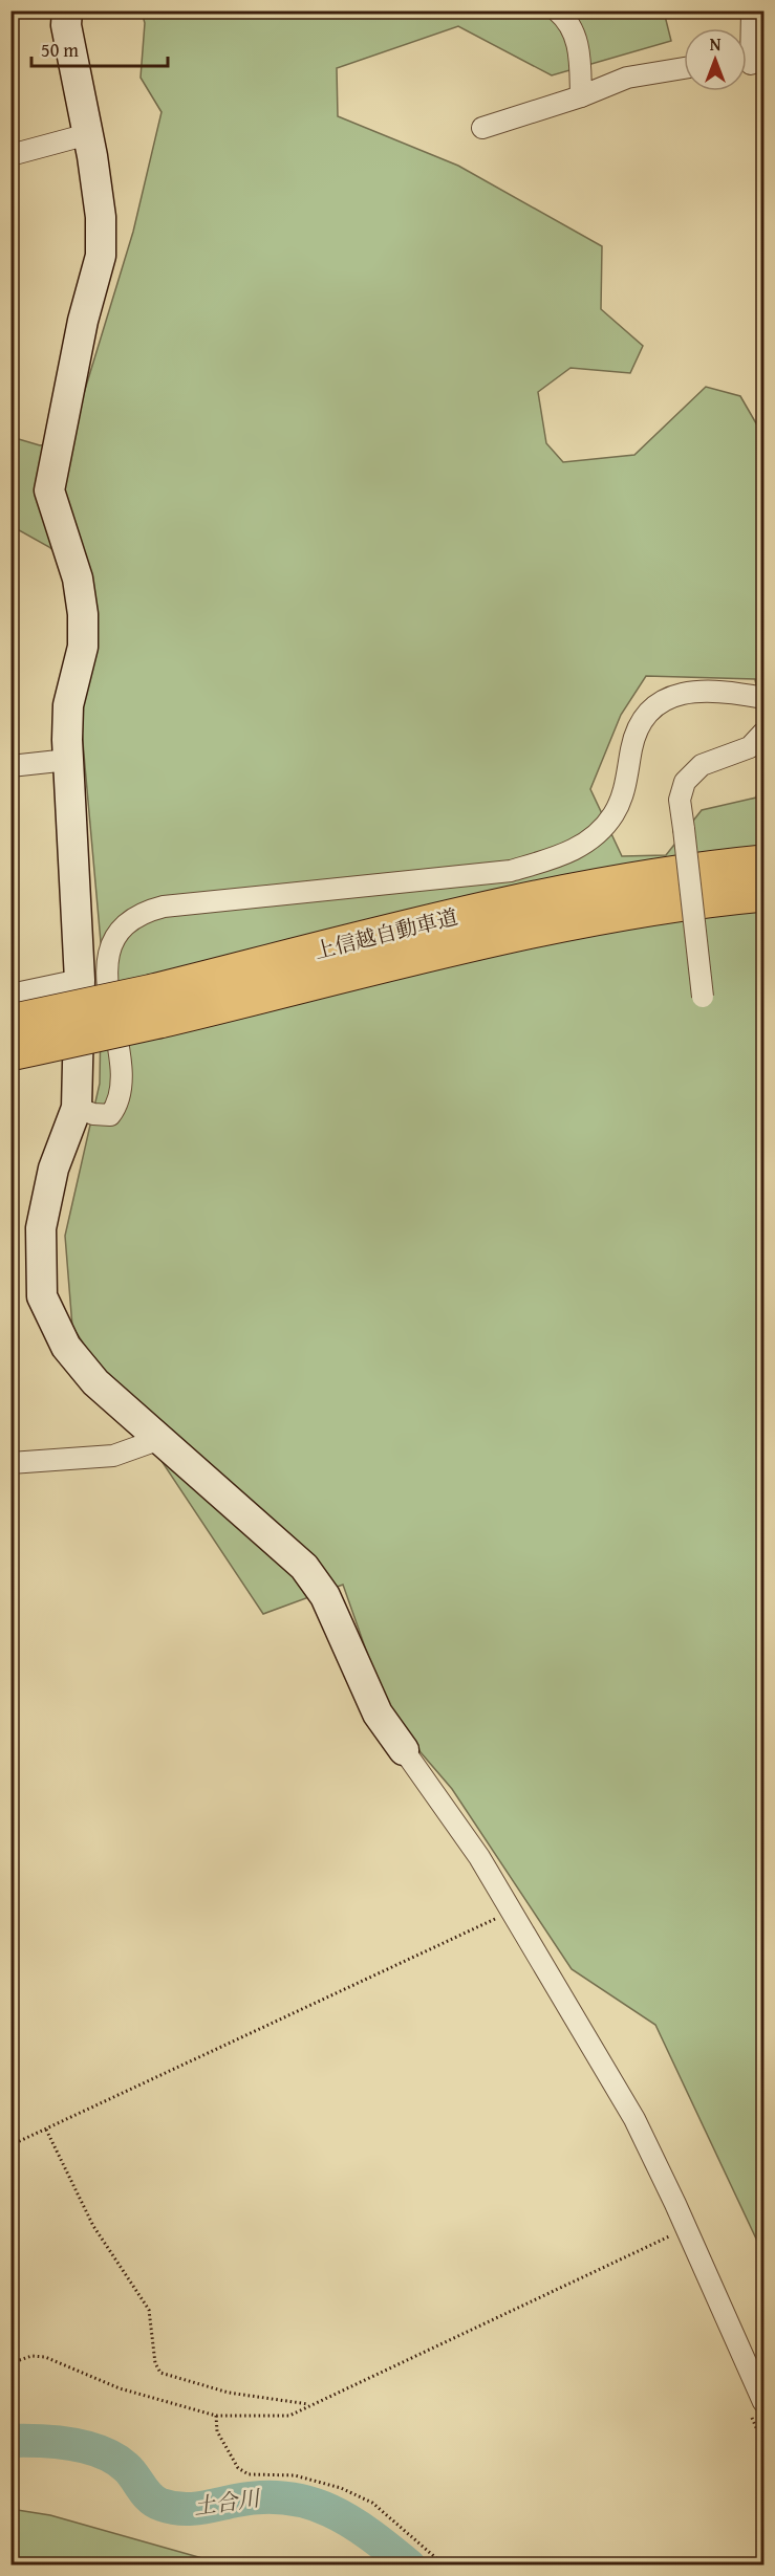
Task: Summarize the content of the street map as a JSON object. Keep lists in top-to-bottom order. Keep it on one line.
{"streets":{"highway":["上信越自動車道"]},"water":["土合川"],"scale_bar":"50 m","north":"top"}
